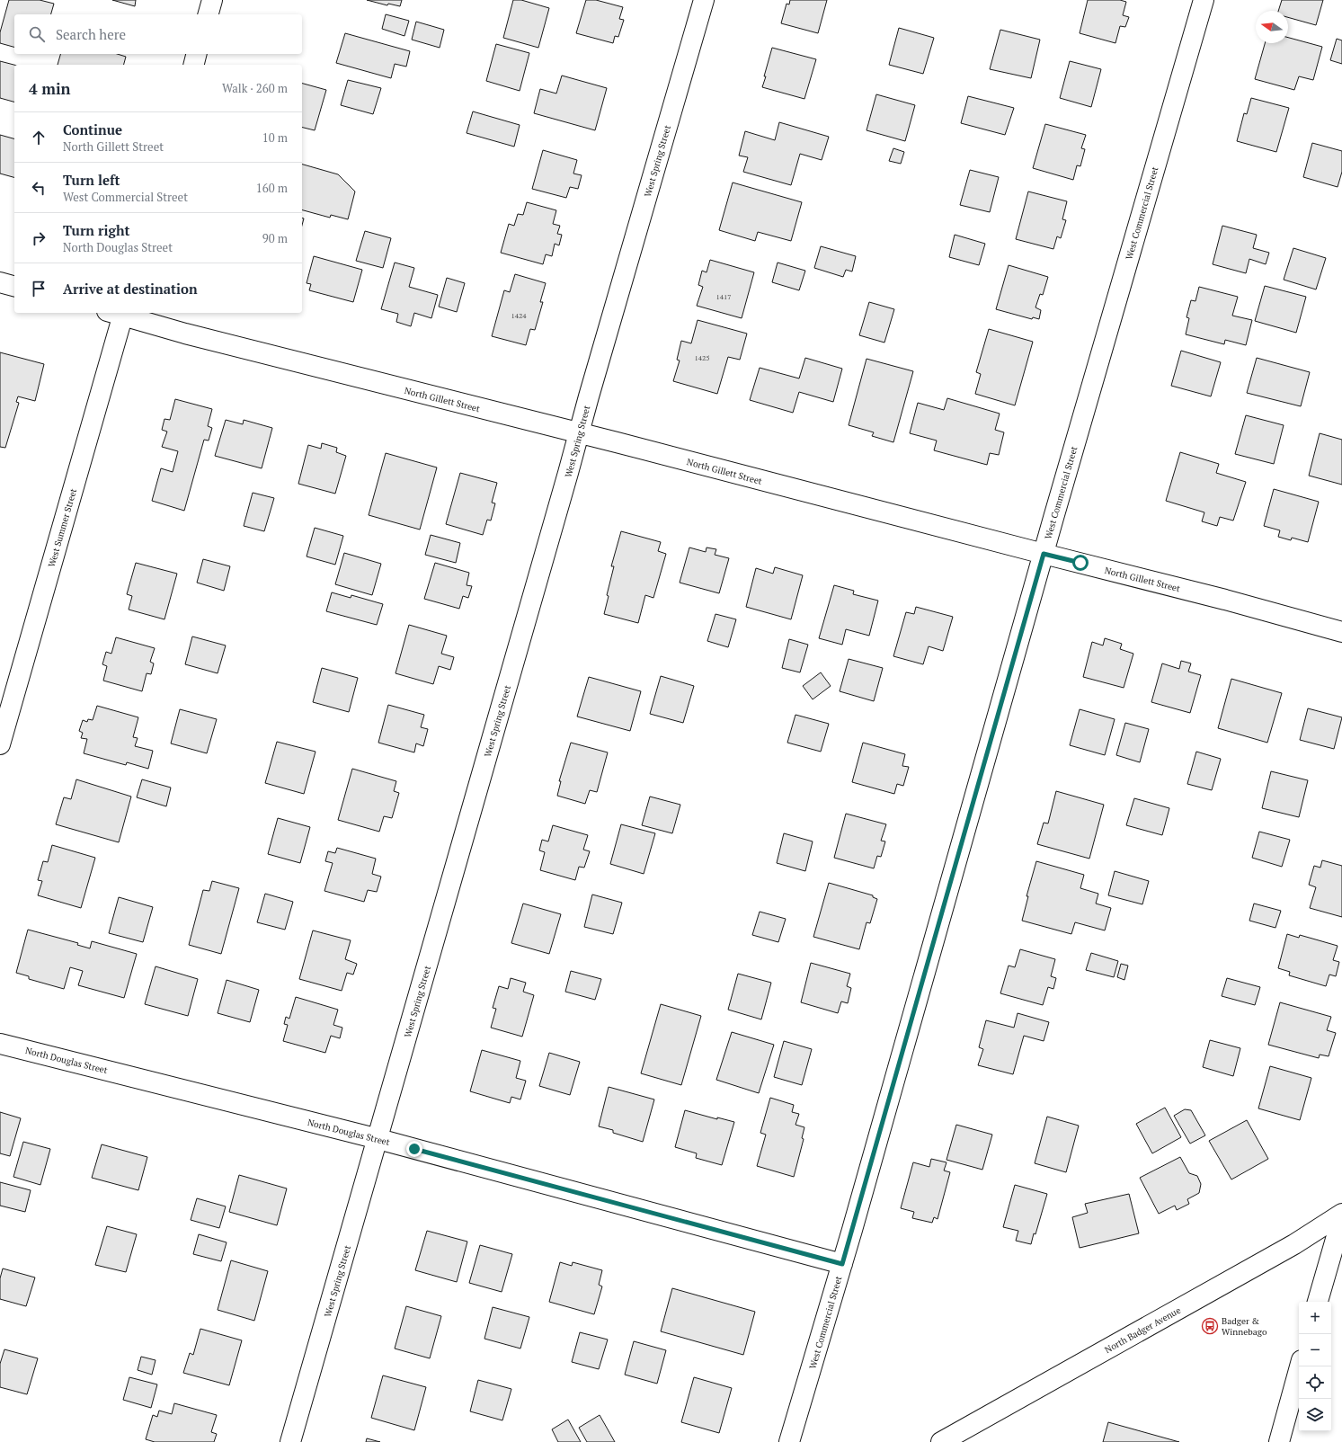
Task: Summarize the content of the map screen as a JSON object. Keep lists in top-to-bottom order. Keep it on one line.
{"streets":{"street":["West Spring Street","West Commercial Street","North Gillett Street","West Summer Street","North Douglas Street","North Badger Avenue"]},"crossings":[["West Spring Street","North Gillett Street"],["West Spring Street","North Douglas Street"],["West Commercial Street","North Gillett Street"],["West Commercial Street","North Douglas Street"],["North Gillett Street","West Summer Street"]],"places":{"bus stop":["Badger & Winnebago"]},"house_numbers":["1417","1424","1425"],"north":"left","page":{"search":"Search here","heading":["4 min","Walk · 260 m"],"list":[["Continue","North Gillett Street","10 m"],["Turn left","West Commercial Street","160 m"],["Turn right","North Douglas Street","90 m"],"Arrive at destination"],"map_buttons":["+","−"]}}
